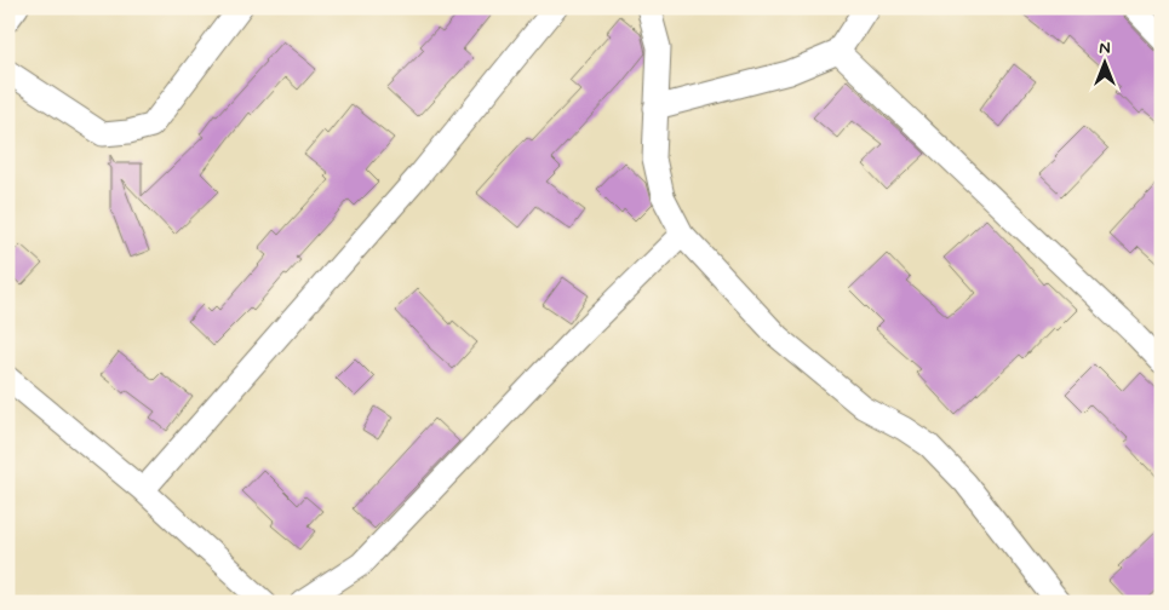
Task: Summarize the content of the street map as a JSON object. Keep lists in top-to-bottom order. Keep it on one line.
{"north":"top"}
